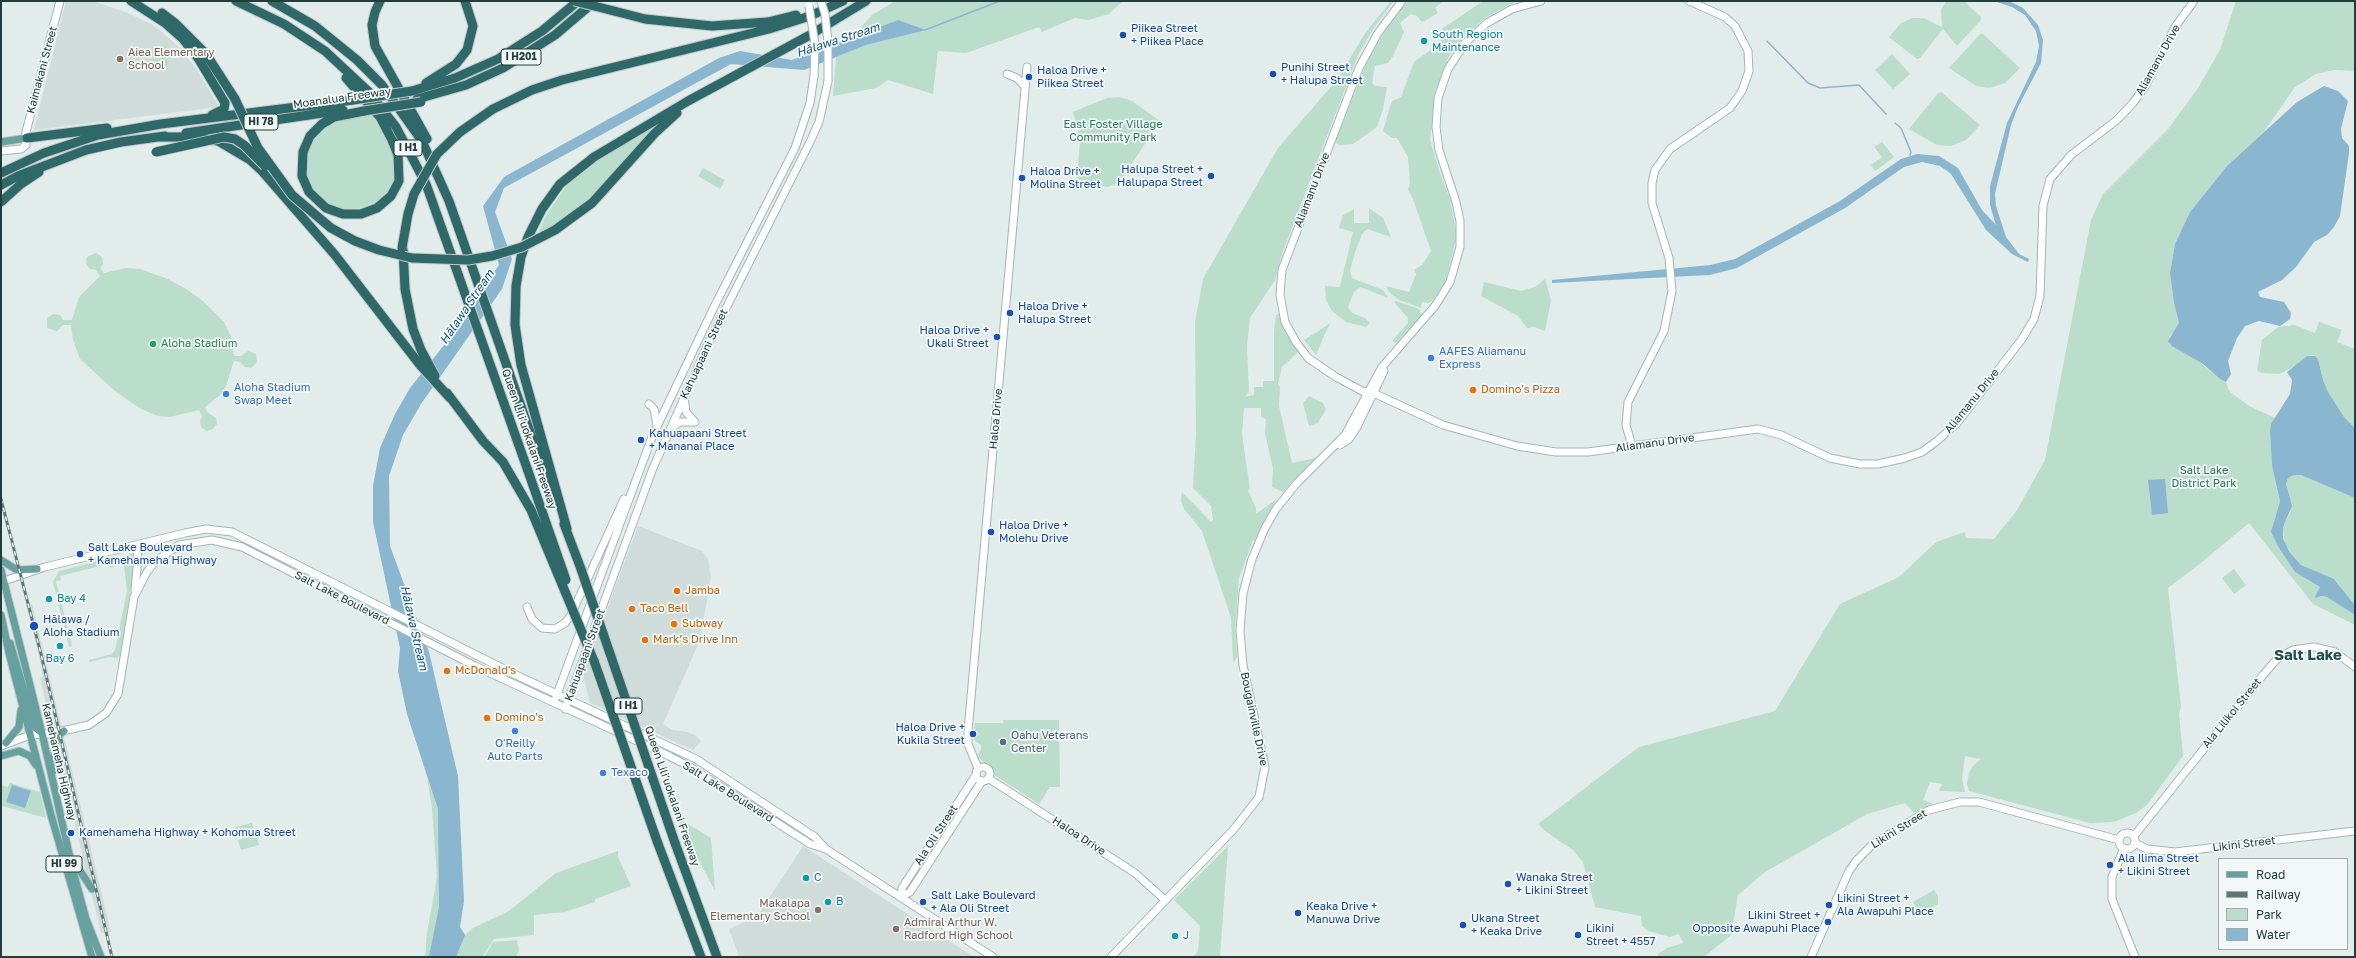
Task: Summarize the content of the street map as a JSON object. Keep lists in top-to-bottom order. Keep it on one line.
{"streets":{"highway":["I H201","Moanalua Freeway","HI 78","I H1","Queen Liliʻuokalani Freeway"],"main road":["Kamehameha Highway","HI 99"],"street":["Aliamanu Drive","Kaimakani Street","Kahuapaani Street","Haloa Drive","Salt Lake Boulevard","Ala Lilikoi Street","Bougainville Drive","Likini Street","Ala Oli Street"]},"crossings":[["I H201","Moanalua Freeway"],["Aliamanu Drive","Bougainville Drive"],["Moanalua Freeway","HI 78"],["Kahuapaani Street","Salt Lake Boulevard"],["Haloa Drive","Bougainville Drive"],["Haloa Drive","Ala Oli Street"],["Salt Lake Boulevard","Kamehameha Highway"],["Salt Lake Boulevard","Ala Oli Street"],["Ala Lilikoi Street","Likini Street"]],"districts":["Salt Lake"],"water":["Hālawa Stream"],"parks":["East Foster Village Community Park","Salt Lake District Park"],"places":["Piikea Street + Piikea Place","South Region Maintenance","Aiea Elementary School","Punihi Street + Halupa Street","Haloa Drive + Piikea Street","Halupa Street + Halupapa Street","Haloa Drive + Molina Street","Haloa Drive + Halupa Street","Haloa Drive + Ukali Street","Aloha Stadium","AAFES Aliamanu Express","Domino's Pizza","Aloha Stadium Swap Meet","Kahuapaani Street + Mananai Place","Haloa Drive + Molehu Drive","Salt Lake Boulevard + Kamehameha Highway","Jamba","Bay 4","Taco Bell","Subway","Hālawa / Aloha Stadium","Mark’s Drive Inn","Bay 6","McDonald's","Domino's","O'Reilly Auto Parts","Haloa Drive + Kukila Street","Oahu Veterans Center","Texaco","Kamehameha Highway + Kohomua Street","Ala Ilima Street + Likini Street","C","Wanaka Street + Likini Street","B","Salt Lake Boulevard + Ala Oli Street","Likini Street + Ala Awapuhi Place","Makalapa Elementary School","Keaka Drive + Manuwa Drive","Likini Street + Opposite Awapuhi Place","Ukana Street + Keaka Drive","Admiral Arthur W. Radford High School","Likini Street + 4557","J"],"legend":["Road","Railway","Park","Water"]}
